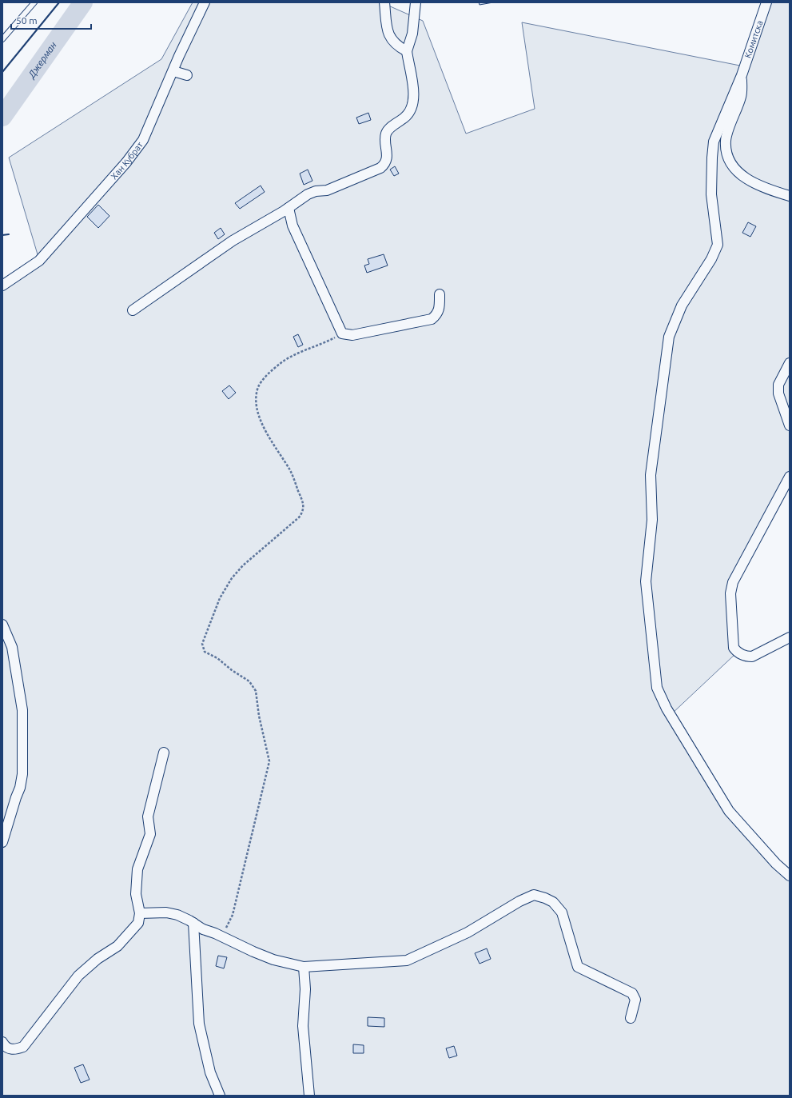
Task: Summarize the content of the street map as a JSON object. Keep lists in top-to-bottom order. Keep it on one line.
{"streets":{"street":["Комитска","Хан Кубрат"]},"water":["Джерман"],"scale_bar":"50 m"}
